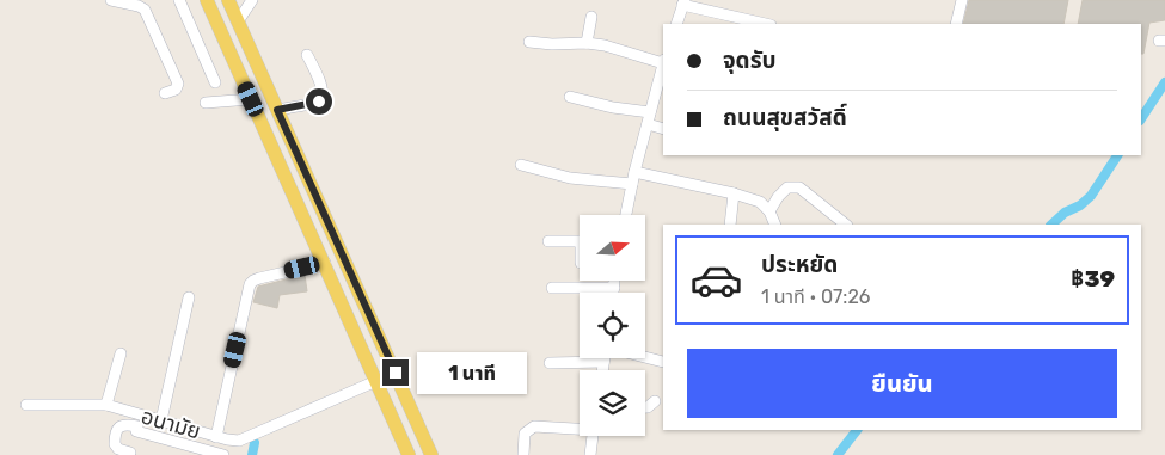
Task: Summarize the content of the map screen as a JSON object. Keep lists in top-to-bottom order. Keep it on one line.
{"streets":{"street":["อนามัย"]},"north":"right","page":{"banner":["จุดรับ","ถนนสุขสวัสดิ์"],"list":[{"name":"ประหยัด","note":"1 นาที · 07:26","value":"฿39"}],"buttons":"ยืนยัน","bubble":"1 นาที"}}
